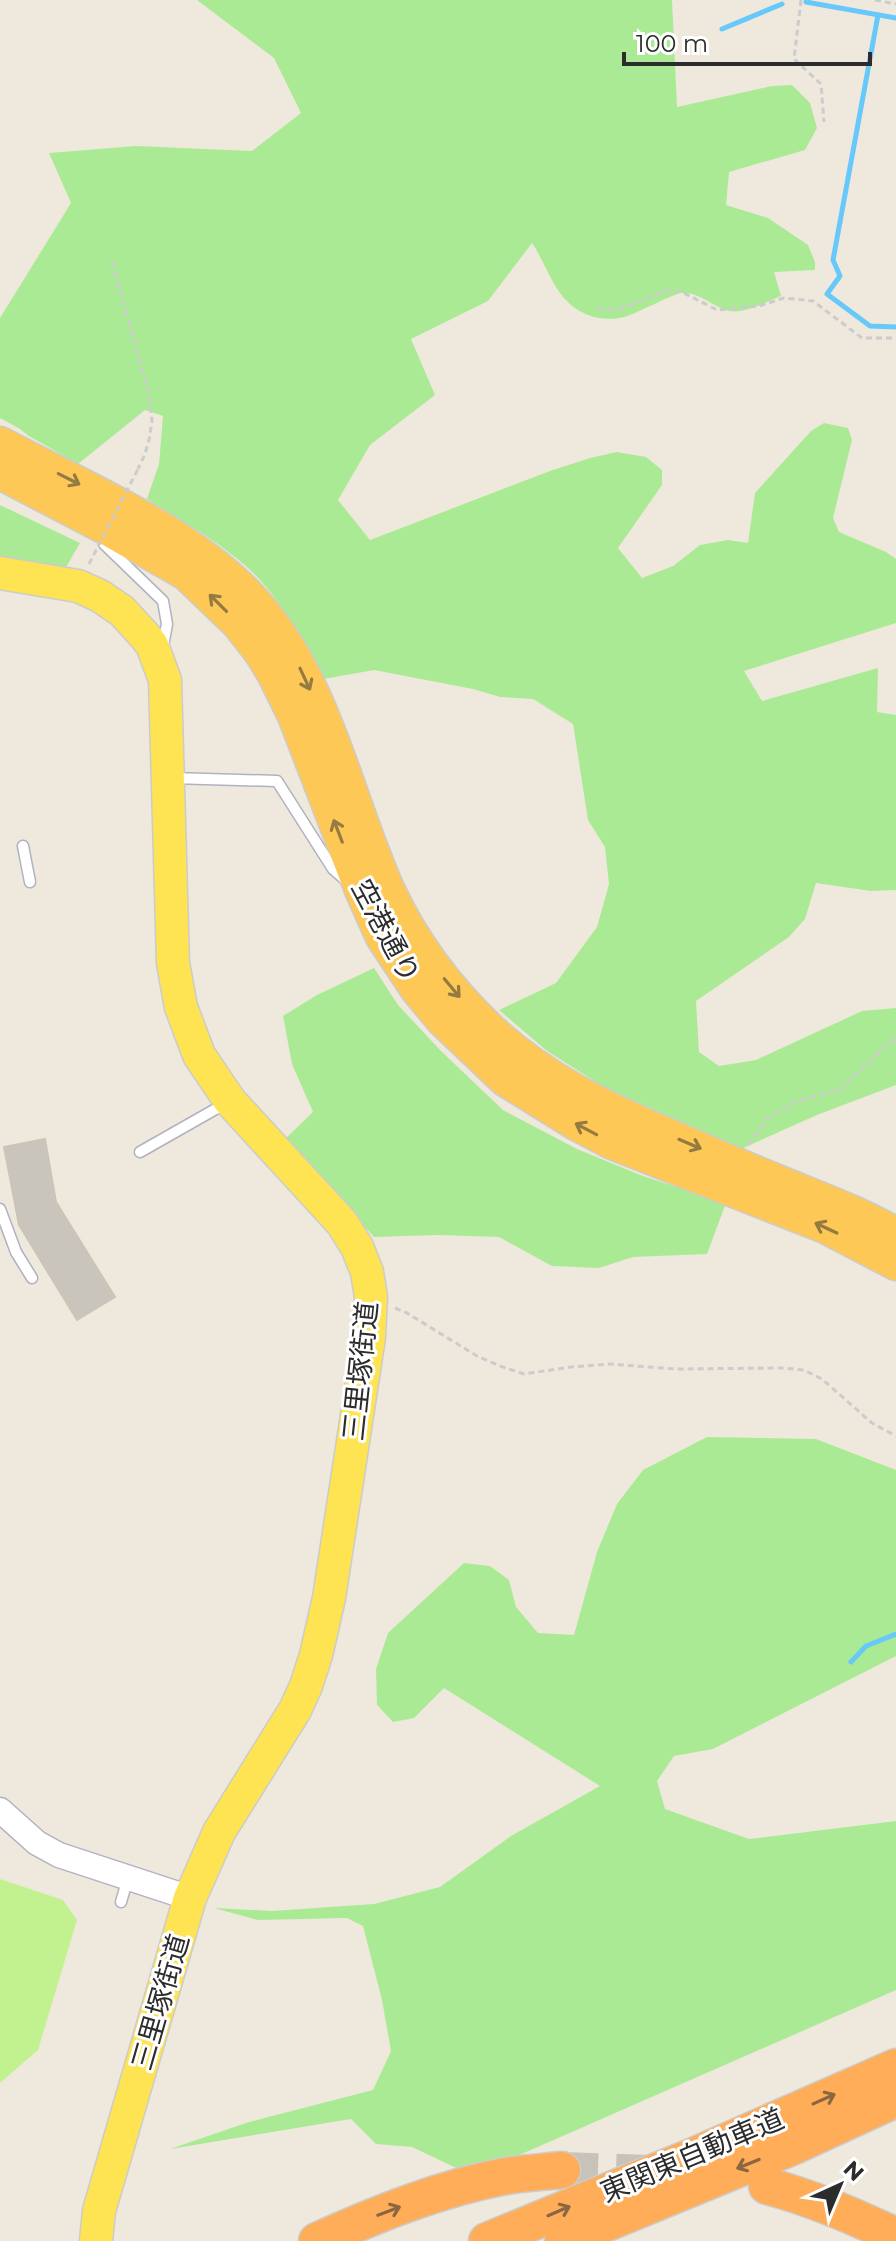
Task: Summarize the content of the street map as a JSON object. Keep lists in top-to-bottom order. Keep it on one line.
{"streets":{"highway":["空港通り","東関東自動車道"],"main road":["三里塚街道"]},"scale_bar":"100 m","north":"top right"}
